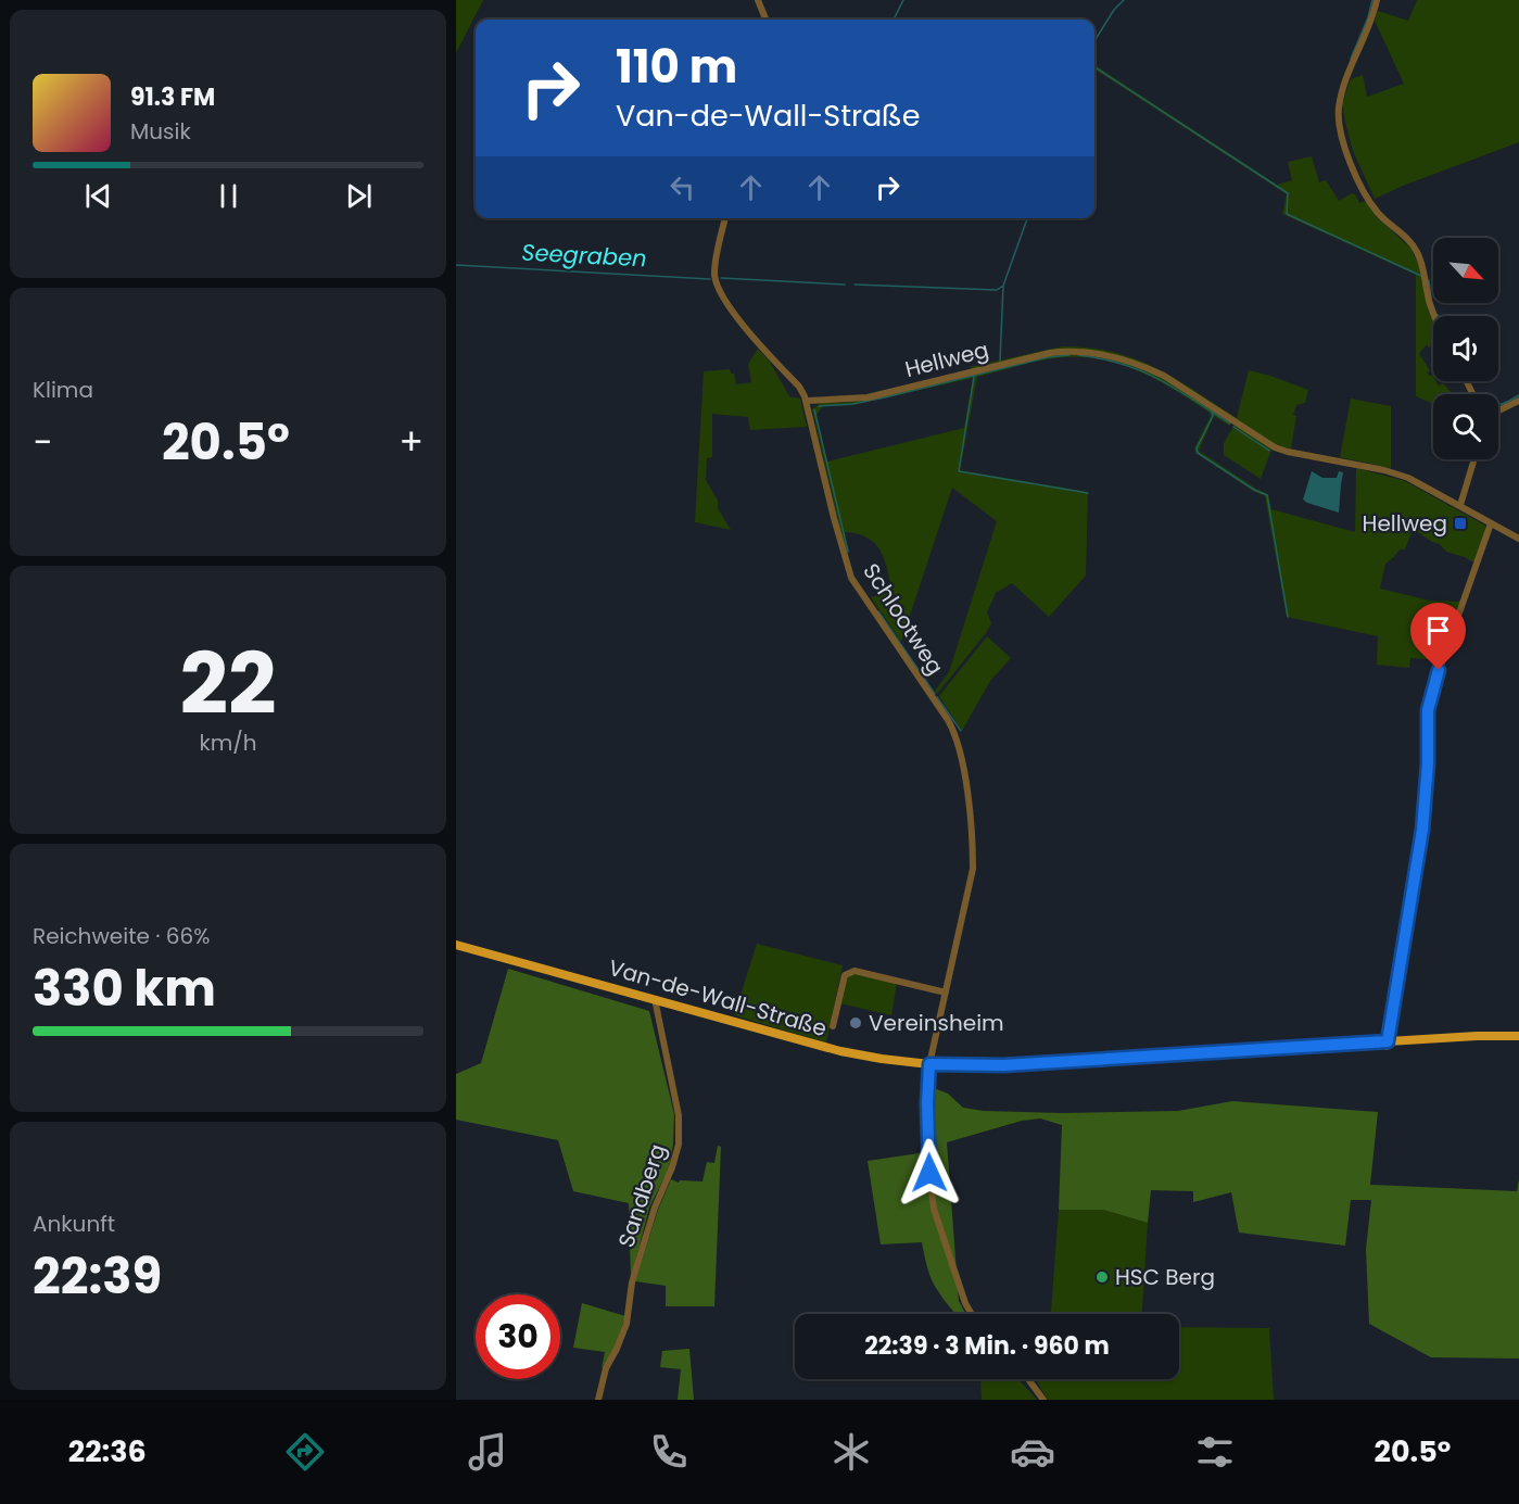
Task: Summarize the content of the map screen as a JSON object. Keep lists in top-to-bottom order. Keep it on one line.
{"streets":{"main road":["Van-de-Wall-Straße"],"street":["Hellweg","Schlootweg","Sandberg"]},"crossings":[["Hellweg","Schlootweg"],["Schlootweg","Van-de-Wall-Straße"],["Van-de-Wall-Straße","Sandberg"]],"water":["Seegraben"],"places":{"transit":["Hellweg"],"other":["Vereinsheim","HSC Berg"]},"north":"bottom right","page":{"turn":["110 m","Van-de-Wall-Straße"],"song":["91.3 FM","Musik"],"tile":["Klima",["22","km/h"],["Reichweite · 66%","330 km"],["Ankunft","22:39"]],"heat":["−","20.5°","+"],"limit":"30","trip":"22:39 · 3 Min. · 960 m","tabs":["22:36","20.5°"]}}
